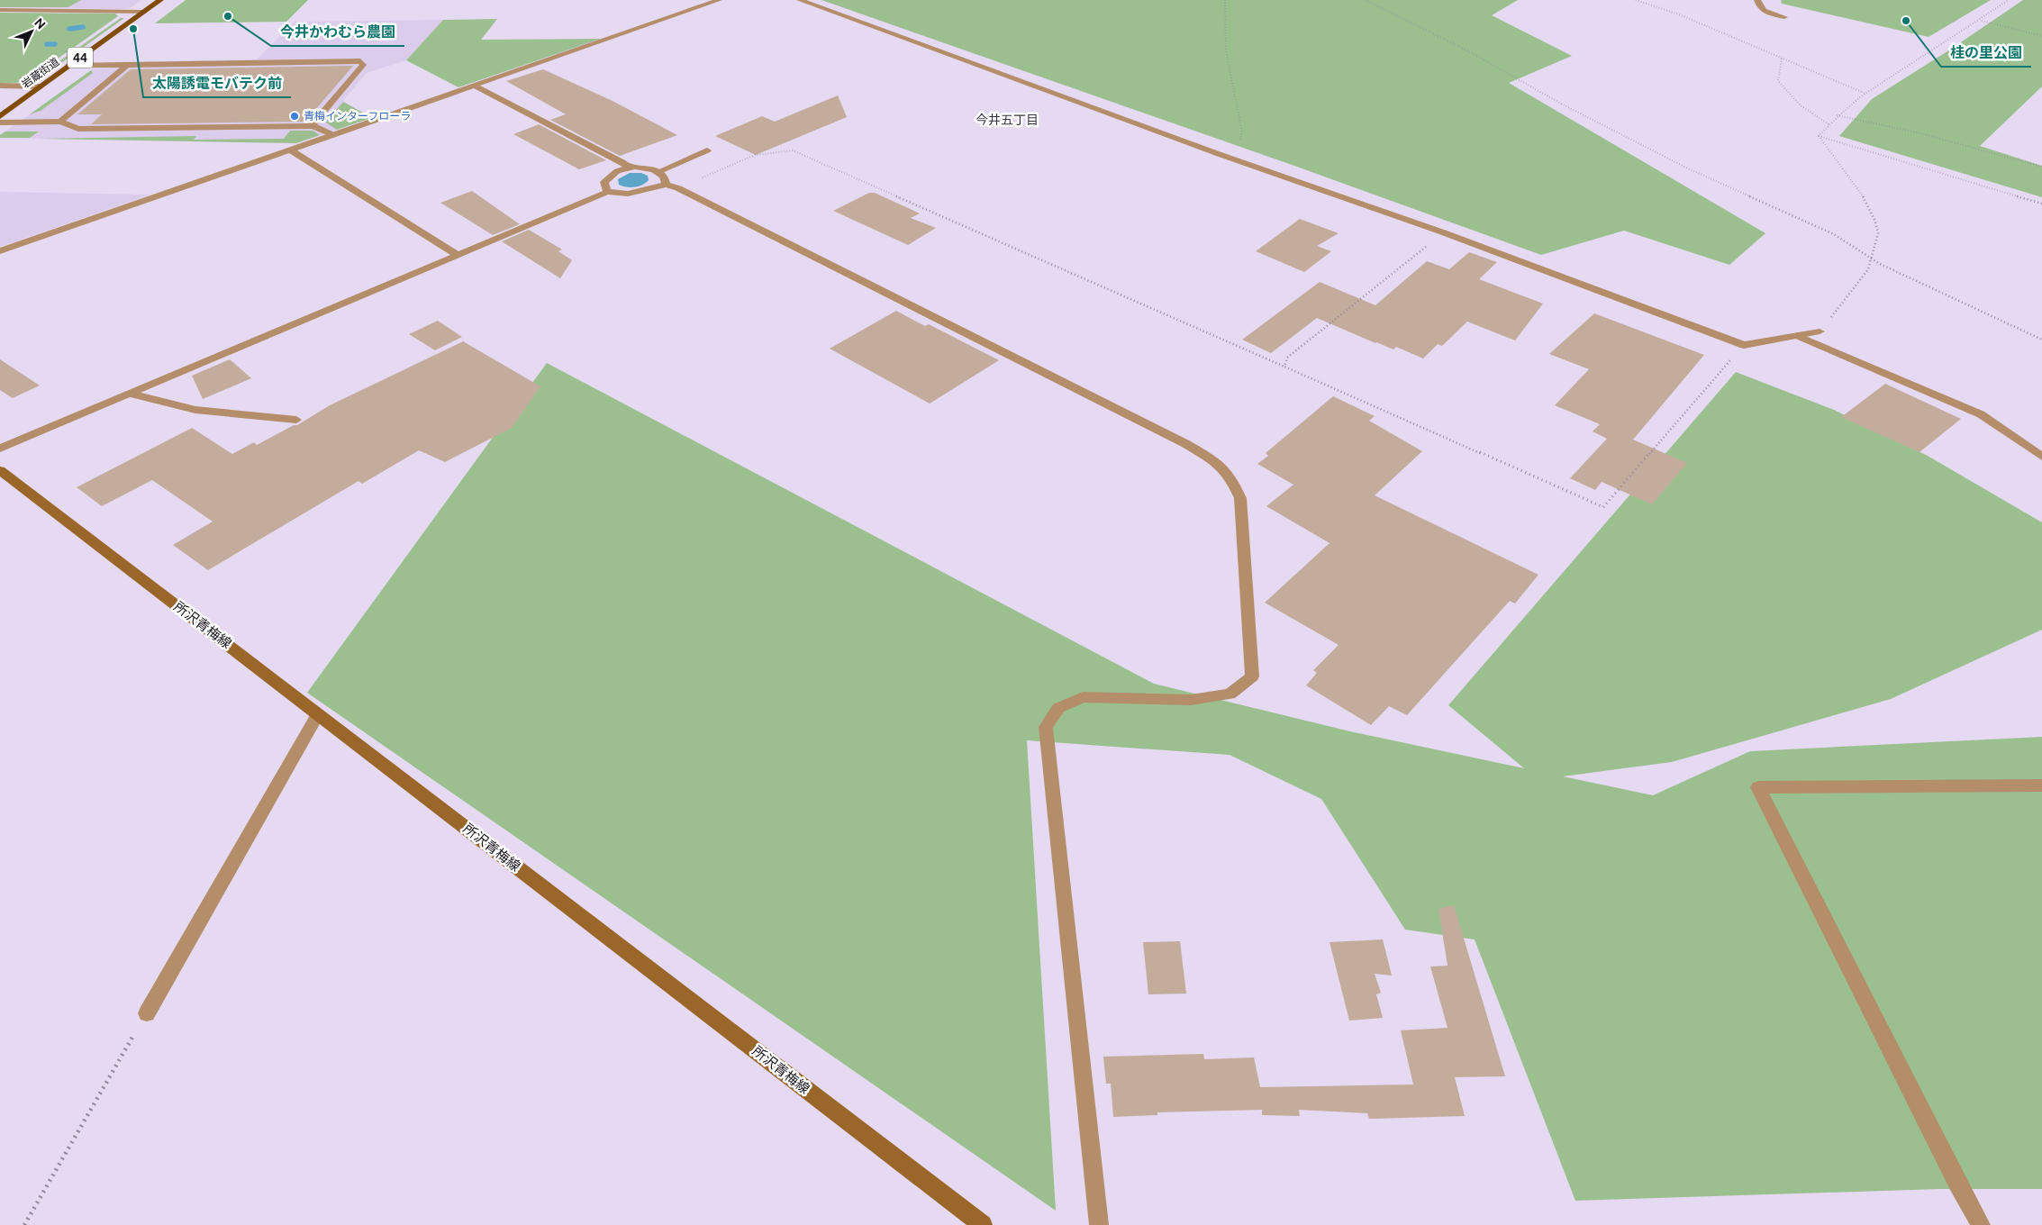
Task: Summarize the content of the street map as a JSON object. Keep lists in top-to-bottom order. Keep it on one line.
{"streets":{"main road":["44","岩蔵街道","所沢青梅線"]},"districts":["今井五丁目"],"places":["今井かわむら農園","桂の里公園","太陽誘電モバテク前","青梅インターフローラ"],"north":"top right"}
